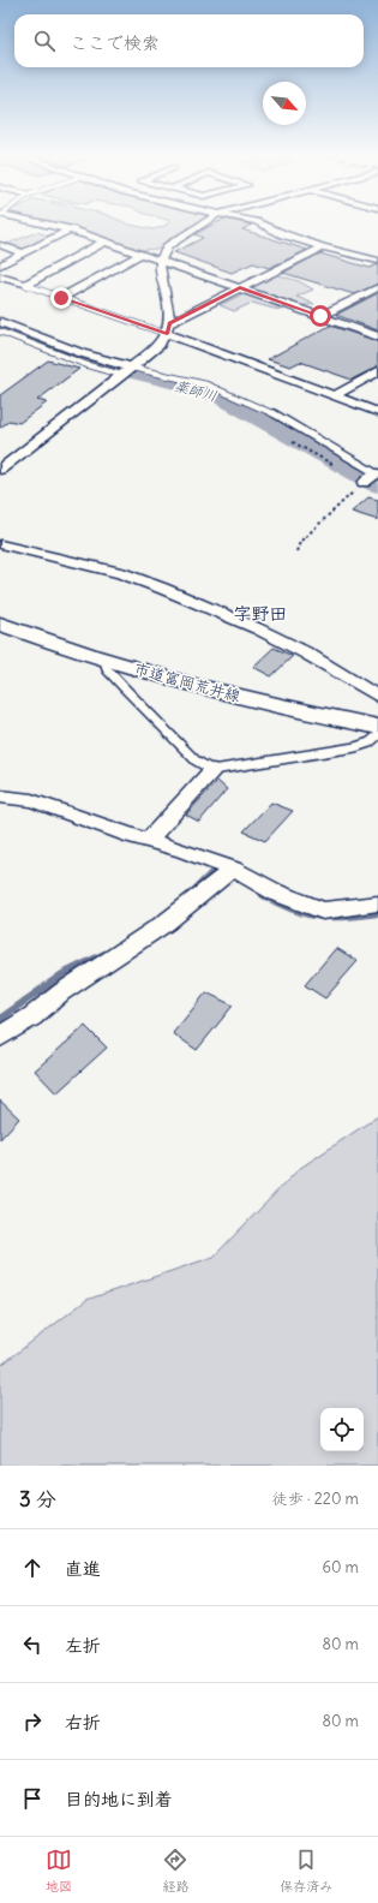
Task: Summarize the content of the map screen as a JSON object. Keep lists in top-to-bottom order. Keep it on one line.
{"streets":{"street":["市道富岡荒井線"]},"districts":["字野田"],"water":["薬師川"],"north":"bottom right","page":{"search":"ここで検索","heading":["3 分","徒歩 · 220 m"],"list":[["直進","60 m"],["左折","80 m"],["右折","80 m"],"目的地に到着"],"nav":["地図","経路","保存済み"]}}
